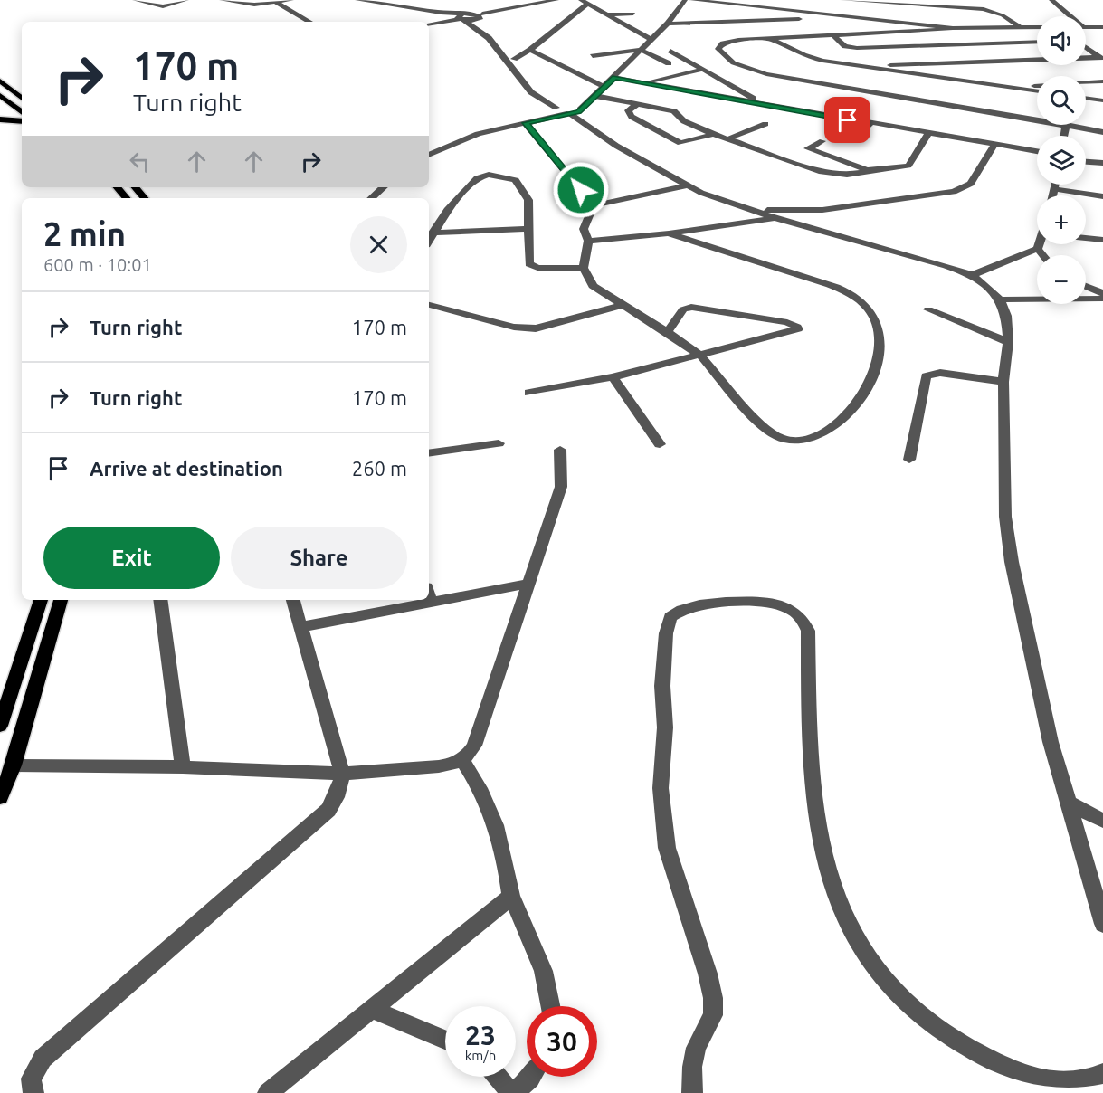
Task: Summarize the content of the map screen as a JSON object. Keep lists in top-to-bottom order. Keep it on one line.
{"page":{"map_buttons":["+","−"],"turn":["170 m","Turn right"],"heading":["2 min","600 m · 10:01"],"list":[{"name":"Turn right","value":"170 m"},{"name":"Turn right","value":"170 m"},{"name":"Arrive at destination","value":"260 m"}],"buttons":["Exit","Share"],"speed":"23 km/h","limit":"30"}}
